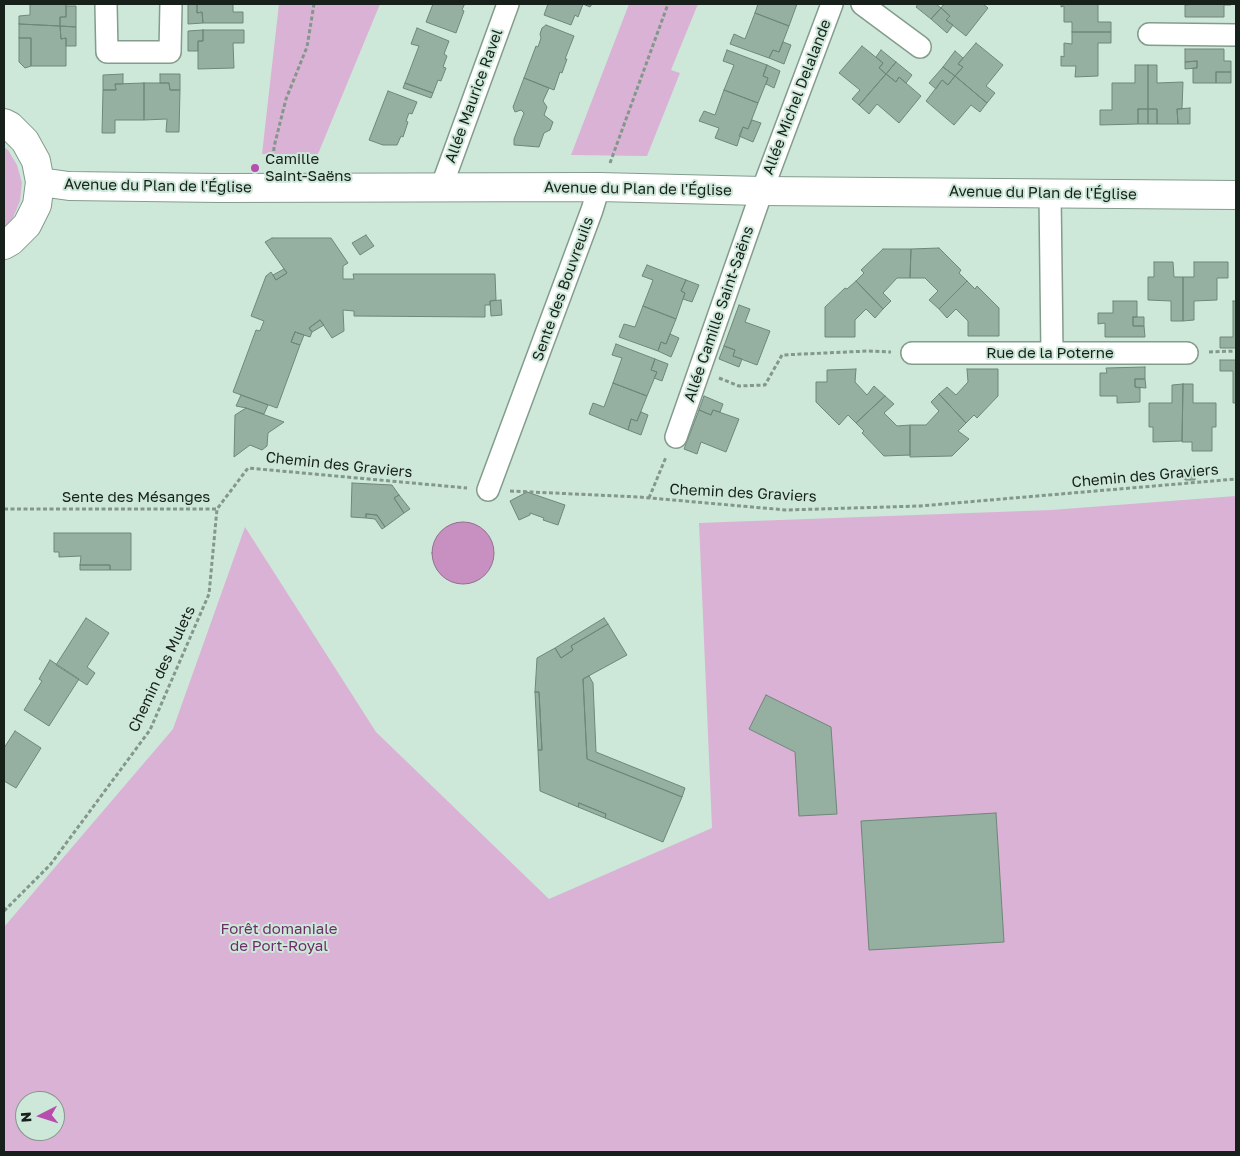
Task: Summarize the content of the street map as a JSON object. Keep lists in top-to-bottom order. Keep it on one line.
{"streets":{"street":["Allée Maurice Ravel","Allée Michel Delalande","Avenue du Plan de l'Église","Sente des Bouvreuils","Allée Camille Saint-Saëns","Rue de la Poterne"],"path":["Chemin des Graviers","Sente des Mésanges","Chemin des Mulets"]},"crossings":[["Allée Maurice Ravel","Avenue du Plan de l'Église"],["Allée Michel Delalande","Avenue du Plan de l'Église"],["Allée Michel Delalande","Allée Camille Saint-Saëns"],["Avenue du Plan de l'Église","Sente des Bouvreuils"],["Avenue du Plan de l'Église","Allée Camille Saint-Saëns"],["Sente des Bouvreuils","Chemin des Graviers"],["Chemin des Graviers","Sente des Mésanges"],["Sente des Mésanges","Chemin des Mulets"]],"parks":["Forêt domaniale de Port-Royal"],"places":["Camille Saint-Saëns"],"north":"left"}
